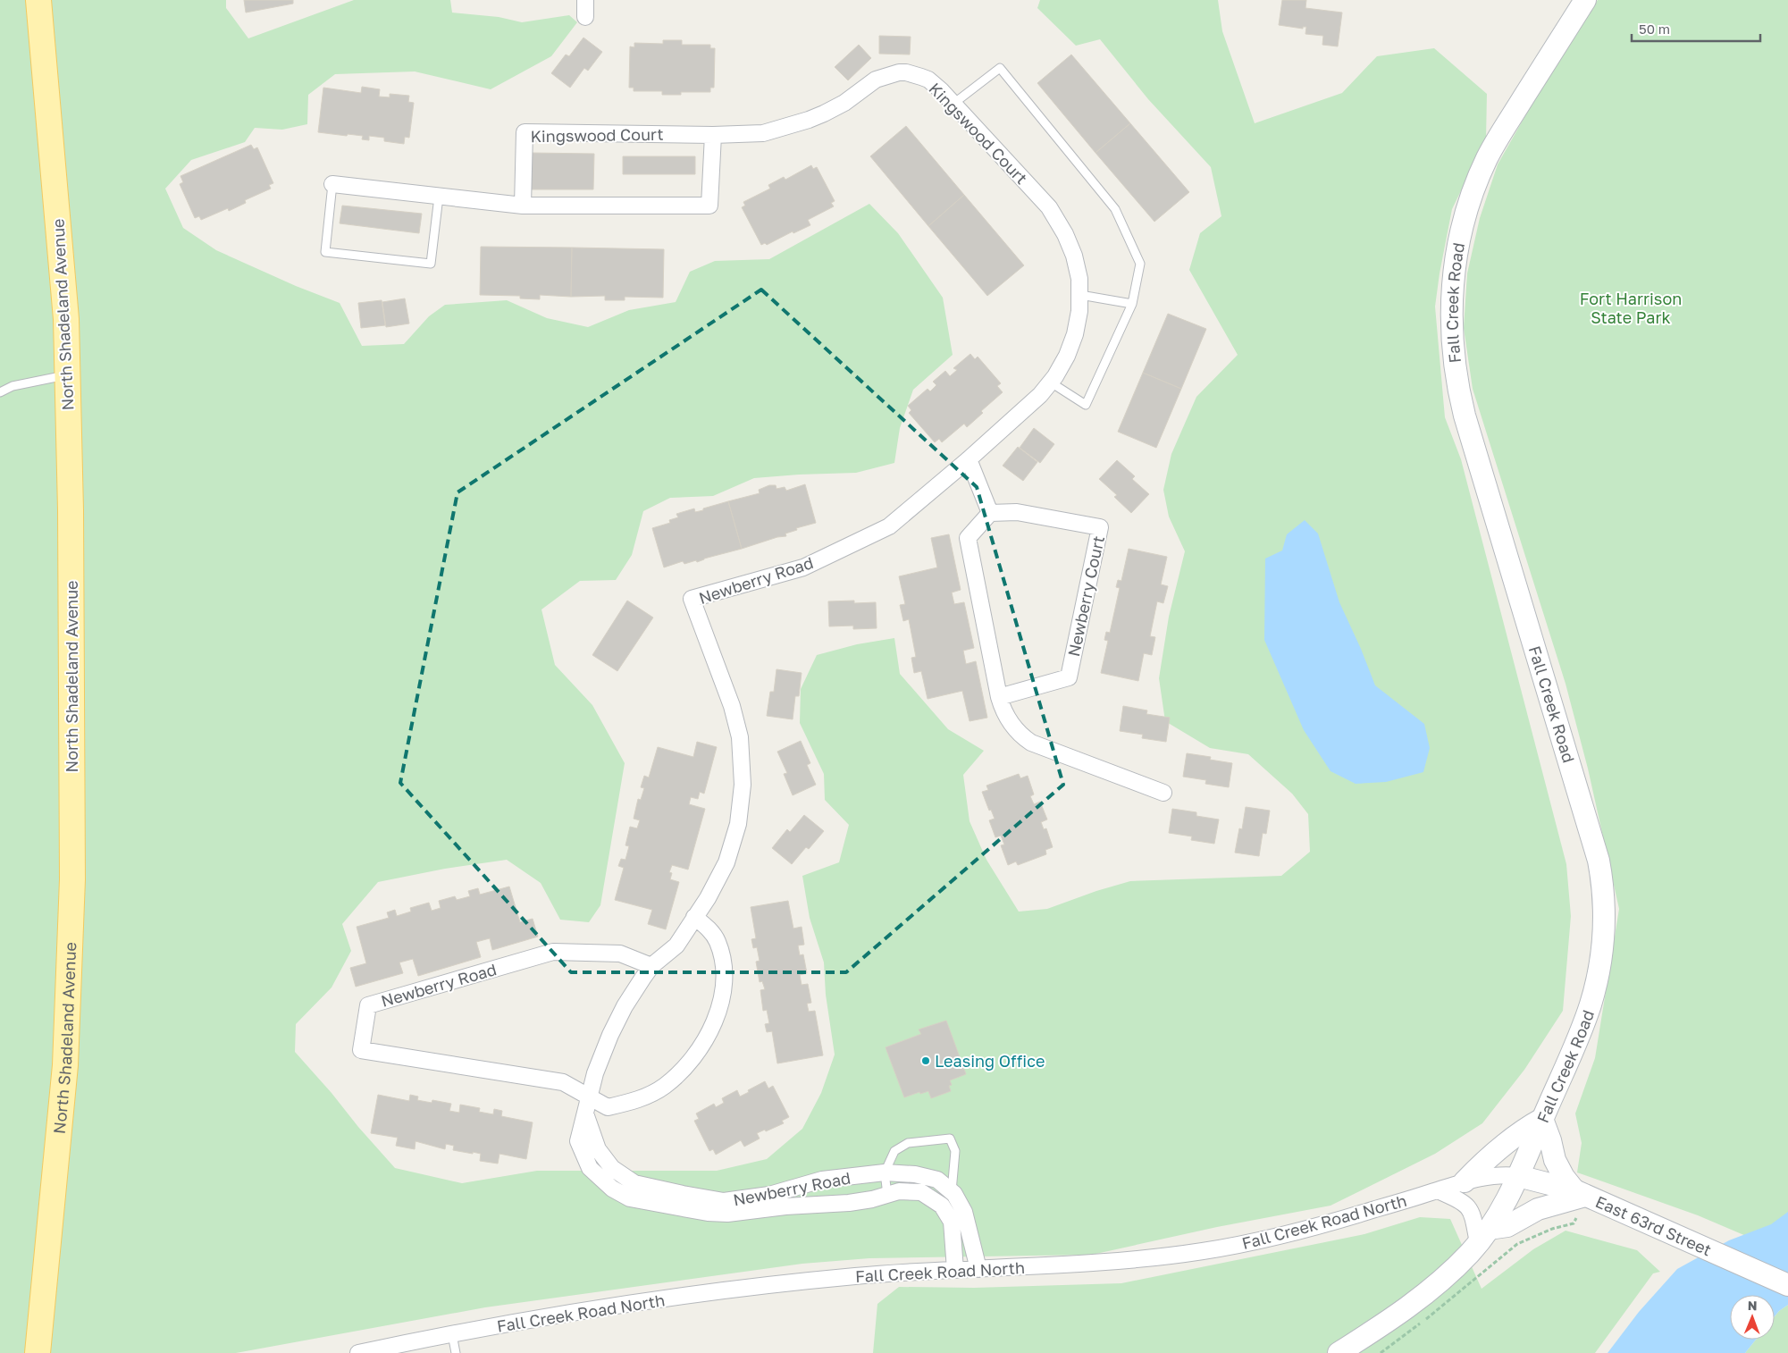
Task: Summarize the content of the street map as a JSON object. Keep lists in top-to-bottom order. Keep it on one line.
{"streets":{"main road":["Fall Creek Road","North Shadeland Avenue","East 63rd Street"],"street":["Kingswood Court","Newberry Road","Newberry Court","Fall Creek Road North"]},"crossings":[["Kingswood Court","Newberry Road"],["Fall Creek Road","Fall Creek Road North"],["Fall Creek Road","East 63rd Street"],["Newberry Road","Fall Creek Road North"],["Fall Creek Road North","East 63rd Street"]],"parks":["Fort Harrison State Park"],"places":["Leasing Office"],"scale_bar":"50 m","north":"top"}
